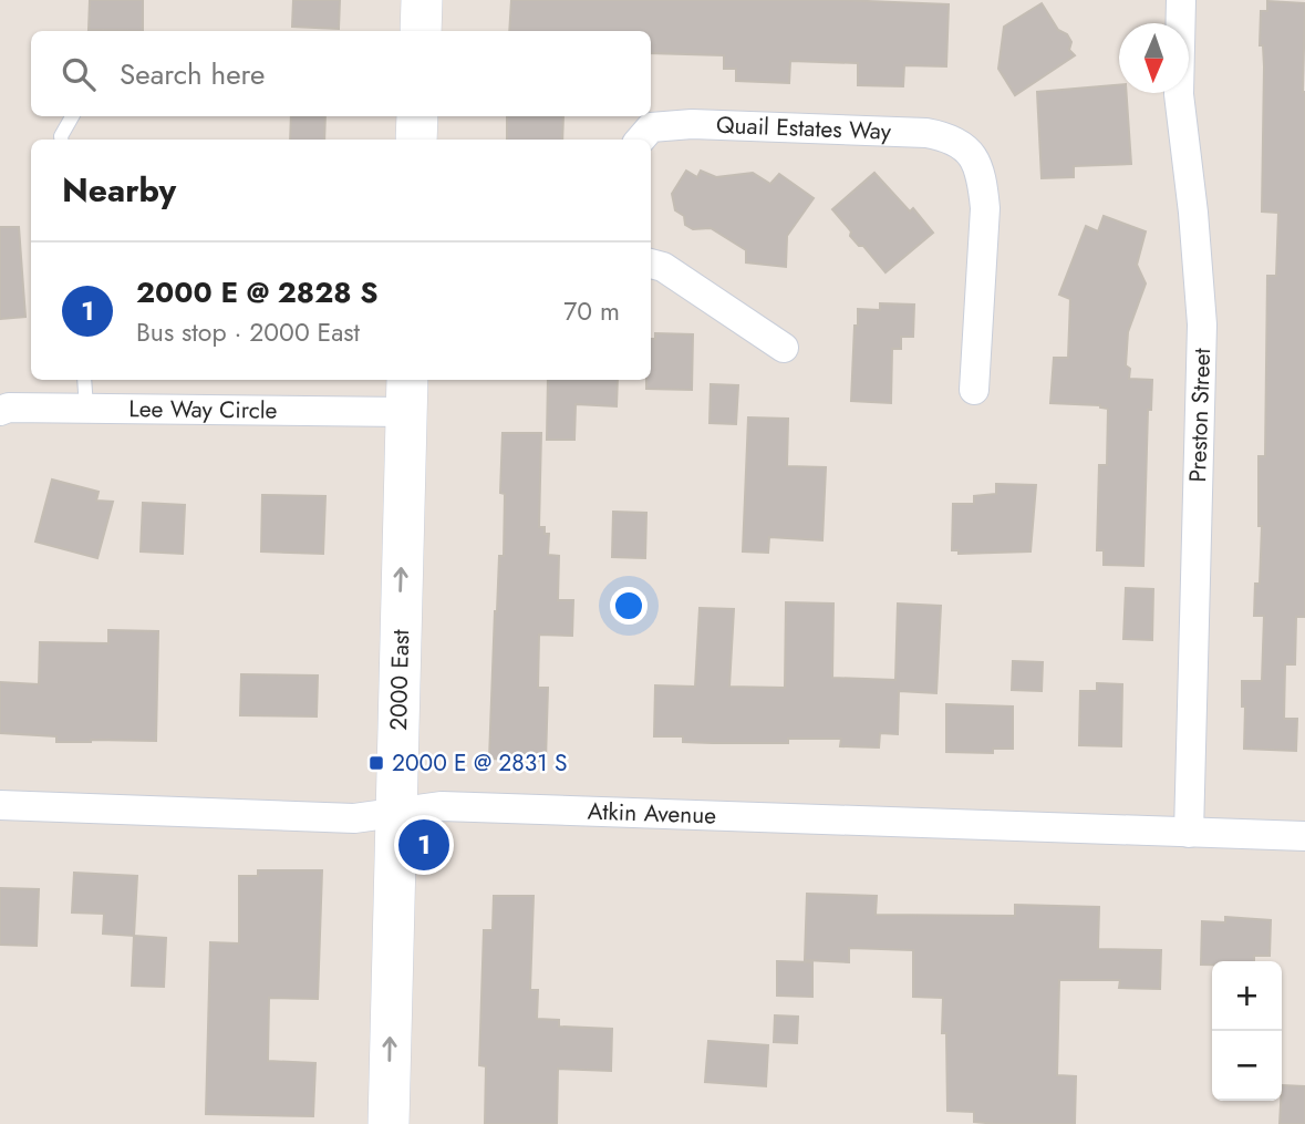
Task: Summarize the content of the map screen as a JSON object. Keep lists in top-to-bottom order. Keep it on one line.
{"streets":{"street":["Quail Estates Way","Lee Way Circle","Preston Street","2000 East","Atkin Avenue"]},"crossings":[["Lee Way Circle","2000 East"],["Preston Street","Atkin Avenue"],["2000 East","Atkin Avenue"]],"one_way":["2000 East"],"places":{"transit":["2000 E @ 2831 S"]},"north":"bottom","page":{"search":"Search here","heading":"Nearby","list":[{"mark":"1","name":"2000 E @ 2828 S","note":"Bus stop · 2000 East","value":"70 m"}],"pins":"1","map_buttons":["+","−"]}}
